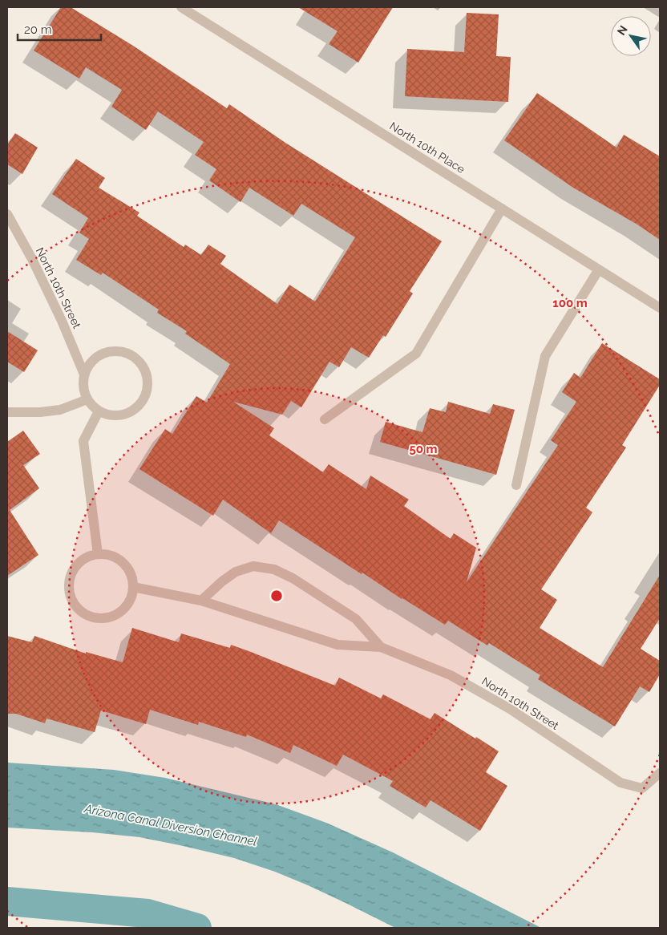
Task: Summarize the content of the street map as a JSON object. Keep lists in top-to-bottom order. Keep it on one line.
{"streets":{"street":["North 10th Place","North 10th Street"]},"water":["Arizona Canal Diversion Channel"],"scale_bar":"20 m","north":"top left","rings":["100 m","50 m"]}
